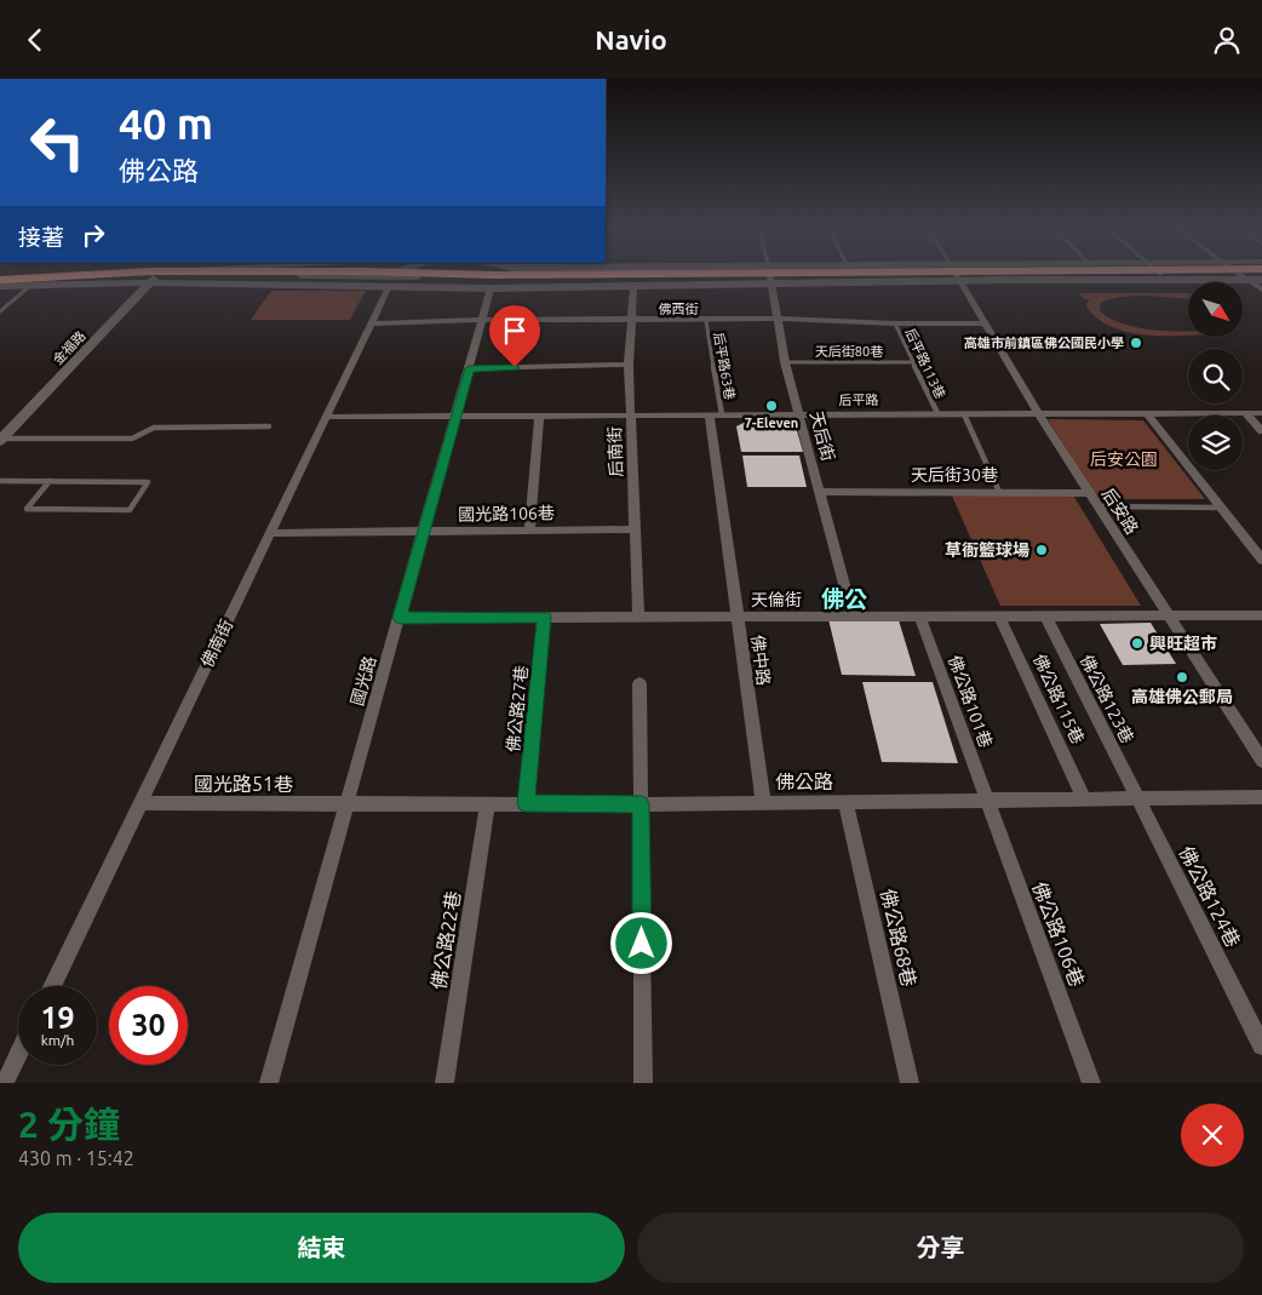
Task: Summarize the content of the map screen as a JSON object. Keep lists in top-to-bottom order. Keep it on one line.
{"streets":{"street":["佛西街","金福路","后平路","天后街","后南街","天后街30巷","后安路","國光路106巷","天倫街","佛南街","佛中路","國光路","佛公路115巷","佛公路123巷","佛公路101巷","佛公路27巷","佛公路","國光路51巷","佛公路124巷","佛公路106巷","佛公路68巷","佛公路22巷"],"lane":["天后街80巷","后平路113巷","后平路63巷"]},"crossings":[["佛西街","后平路113巷"],["佛西街","后平路63巷"],["佛西街","天后街"],["佛西街","后南街"],["佛西街","后安路"],["佛西街","佛南街"],["佛西街","國光路"],["天后街80巷","后平路113巷"],["天后街80巷","天后街"],["后平路113巷","后平路"],["后平路63巷","后平路"],["后平路63巷","佛中路"],["后平路","天后街"],["后平路","后南街"],["后平路","后安路"],["后平路","佛南街"],["后平路","佛中路"],["后平路","國光路"],["天后街","天后街30巷"],["天后街","天倫街"],["后南街","國光路106巷"],["后南街","天倫街"],["天后街30巷","后安路"],["后安路","天倫街"],["國光路106巷","佛南街"],["國光路106巷","國光路"],["天倫街","佛中路"],["天倫街","國光路"],["天倫街","佛公路115巷"],["天倫街","佛公路123巷"],["天倫街","佛公路101巷"],["天倫街","佛公路27巷"],["佛南街","國光路51巷"],["佛中路","佛公路"],["國光路","佛公路"],["國光路","國光路51巷"],["佛公路115巷","佛公路"],["佛公路123巷","佛公路"],["佛公路123巷","佛公路124巷"],["佛公路101巷","佛公路"],["佛公路101巷","佛公路106巷"],["佛公路27巷","佛公路"],["佛公路","國光路51巷"],["佛公路","佛公路124巷"],["佛公路","佛公路106巷"],["佛公路","佛公路68巷"],["佛公路","佛公路22巷"]],"districts":["佛公"],"parks":["后安公園"],"places":["高雄市前鎮區佛公國民小學","7-Eleven","草衙籃球場","興旺超市","高雄佛公郵局"],"north":"bottom right","page":{"header":"Navio","turn":["40 m","佛公路"],"then":"接著","speed":"19 km/h","limit":"30","heading":["2 分鐘","430 m · 15:42"],"buttons":["結束","分享"]}}
